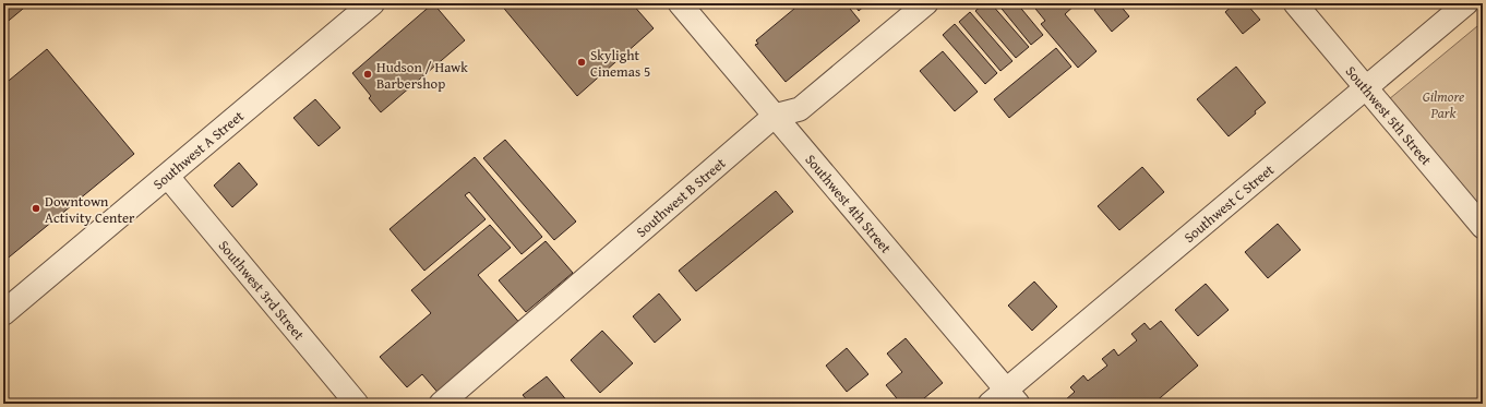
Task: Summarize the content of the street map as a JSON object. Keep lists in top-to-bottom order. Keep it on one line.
{"streets":{"street":["Southwest 5th Street","Southwest A Street","Southwest B Street","Southwest C Street","Southwest 4th Street","Southwest 3rd Street"]},"crossings":[["Southwest 5th Street","Southwest C Street"],["Southwest A Street","Southwest 3rd Street"],["Southwest B Street","Southwest 4th Street"],["Southwest C Street","Southwest 4th Street"]],"parks":["Gilmore Park"],"places":["Skylight Cinemas 5","Hudson / Hawk Barbershop","Downtown Activity Center"]}
